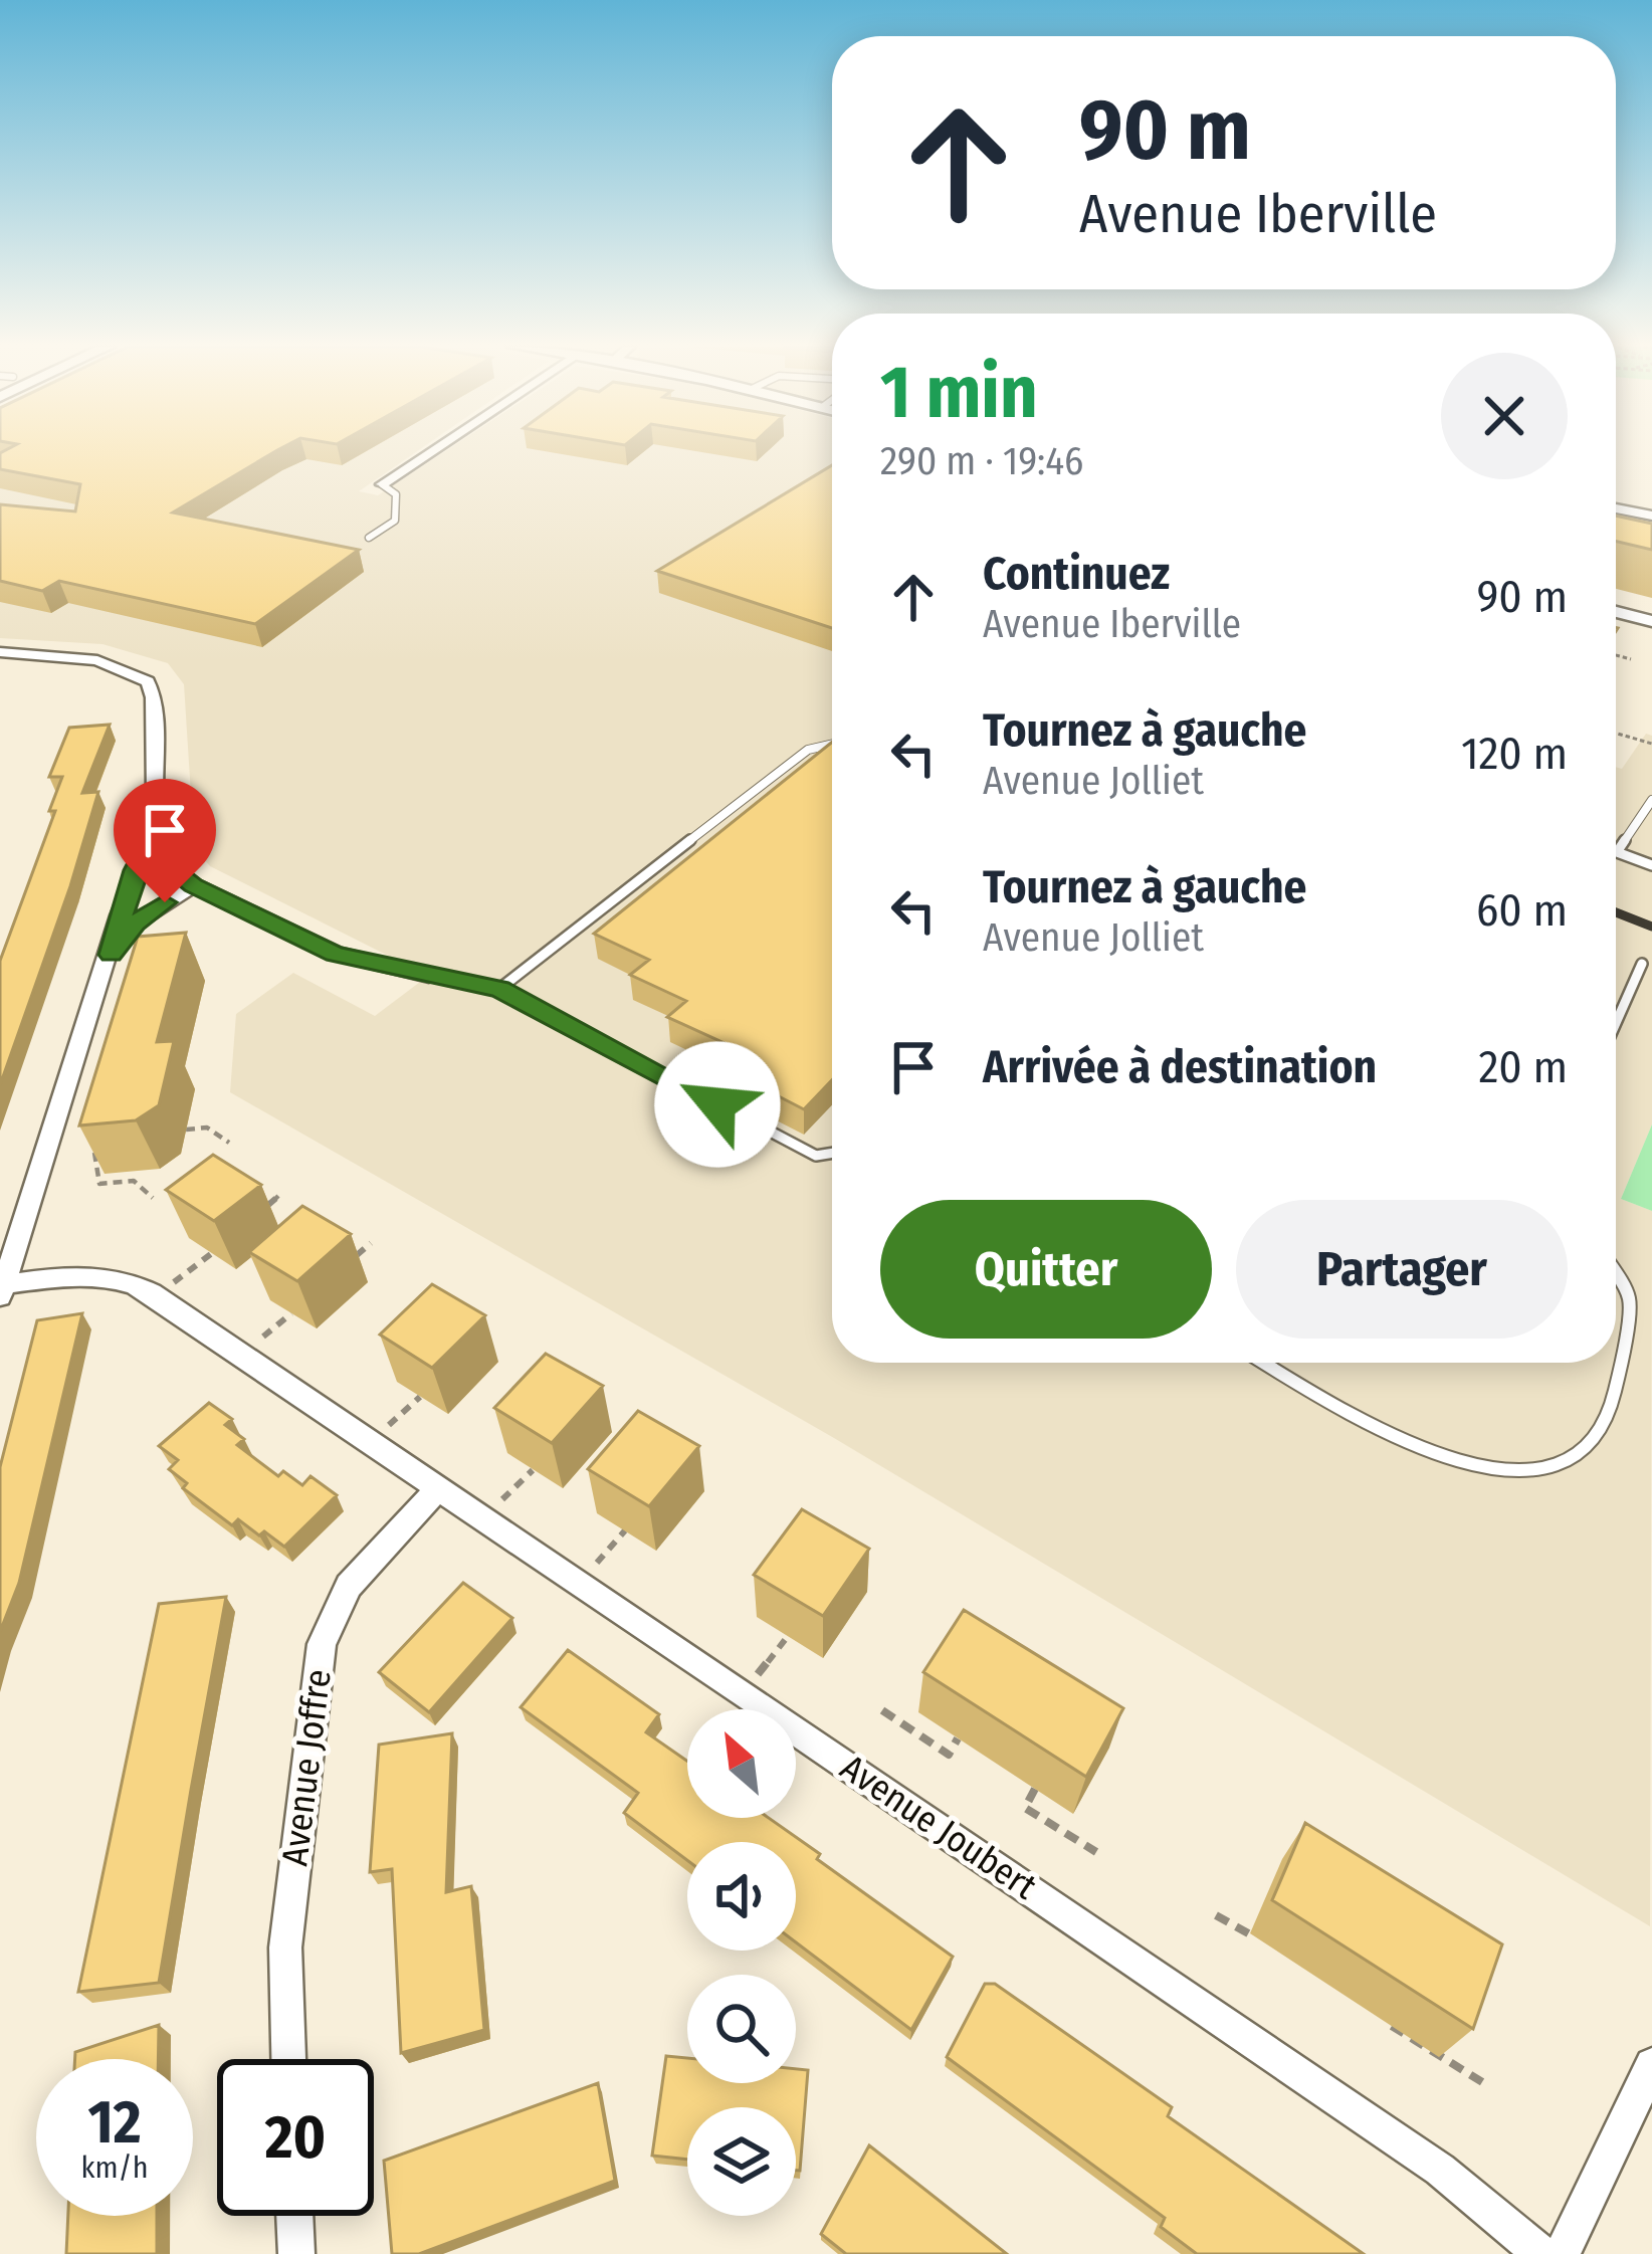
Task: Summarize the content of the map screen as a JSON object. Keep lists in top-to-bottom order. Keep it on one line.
{"streets":{"street":["Avenue Joffre","Avenue Joubert"]},"crossings":[["Avenue Joffre","Avenue Joubert"]],"north":"top left","page":{"turn":["90 m","Avenue Iberville"],"heading":["1 min","290 m · 19:46"],"list":[{"name":"Continuez","note":"Avenue Iberville","value":"90 m"},{"name":"Tournez à gauche","note":"Avenue Jolliet","value":"120 m"},{"name":"Tournez à gauche","note":"Avenue Jolliet","value":"60 m"},{"name":"Arrivée à destination","value":"20 m"}],"buttons":["Quitter","Partager"],"speed":"12 km/h","limit":"20"}}
